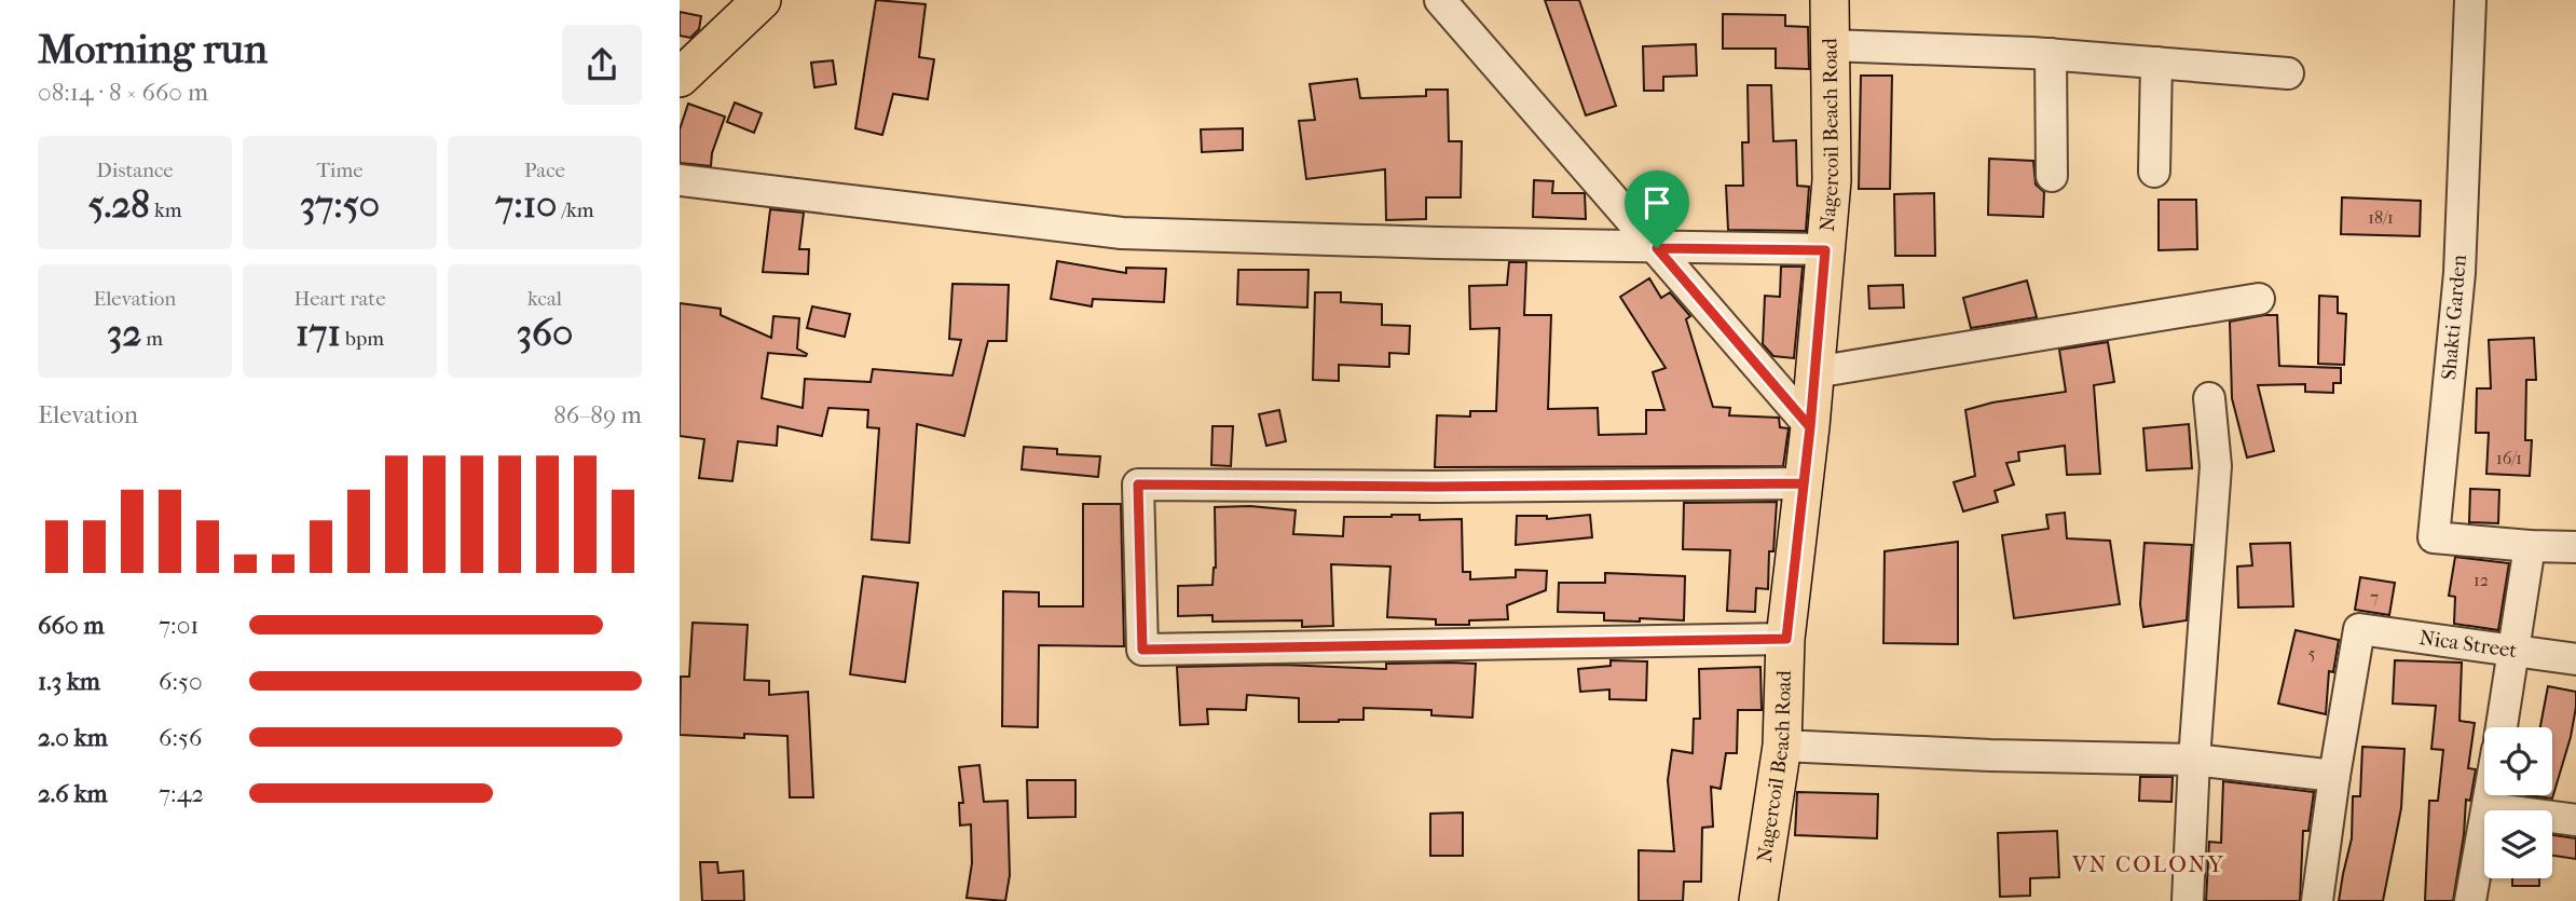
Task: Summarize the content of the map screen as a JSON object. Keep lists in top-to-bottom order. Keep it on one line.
{"streets":{"main road":["Nagercoil Beach Road"],"street":["Shakti Garden","Nica Street"]},"districts":["VN COLONY"],"house_numbers":["18/1","16/1","12","7","5"],"page":{"heading":["Morning run","08:14 · 8 × 660 m"],"stats":[["Distance","5.28 km"],["Time","37:50"],["Pace","7:10 /km"],["Elevation","32 m"],["Heart rate","171 bpm"],["kcal","360"]],"chart":["Elevation","86–89 m"],"list":[{"name":"660 m","note":"7:01"},{"name":"1.3 km","note":"6:50"},{"name":"2.0 km","note":"6:56"},{"name":"2.6 km","note":"7:42"}]}}
